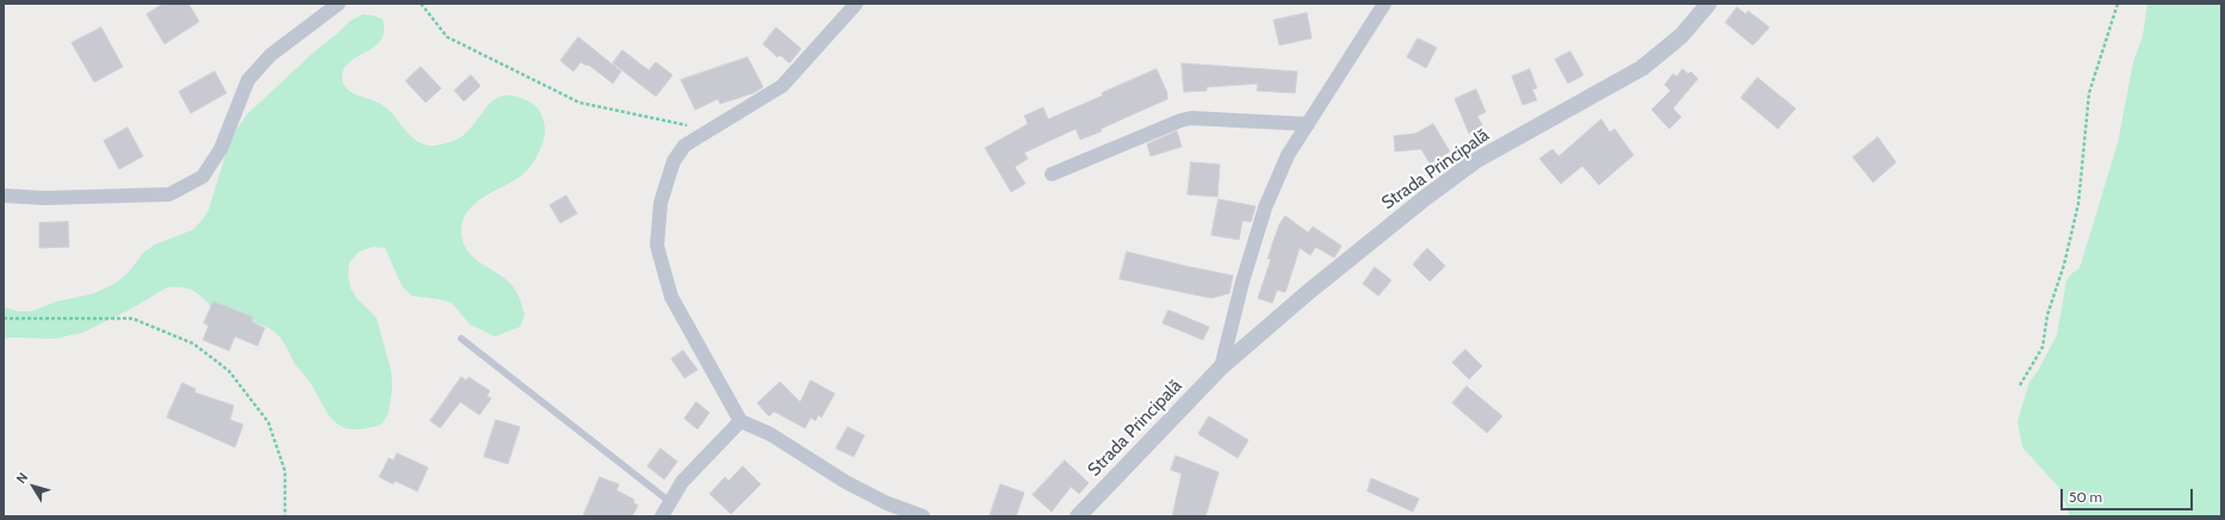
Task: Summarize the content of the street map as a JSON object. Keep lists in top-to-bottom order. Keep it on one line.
{"streets":{"street":["Strada Principală"]},"scale_bar":"50 m","north":"top left"}
